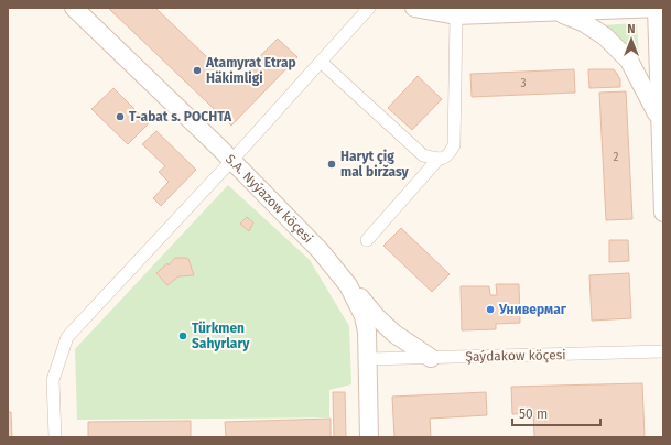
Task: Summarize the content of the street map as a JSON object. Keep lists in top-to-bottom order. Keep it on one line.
{"streets":{"street":["S.A. Nyýazow köçesi","Şaýdakow köçesi"]},"crossings":[["S.A. Nyýazow köçesi","Şaýdakow köçesi"]],"places":["Atamyrat Etrap Häkimligi","T-abat s. POCHTA","Haryt çig mal biržasy","Универмаг","Türkmen Sahyrlary"],"house_numbers":["3","2"],"scale_bar":"50 m","north":"top"}
